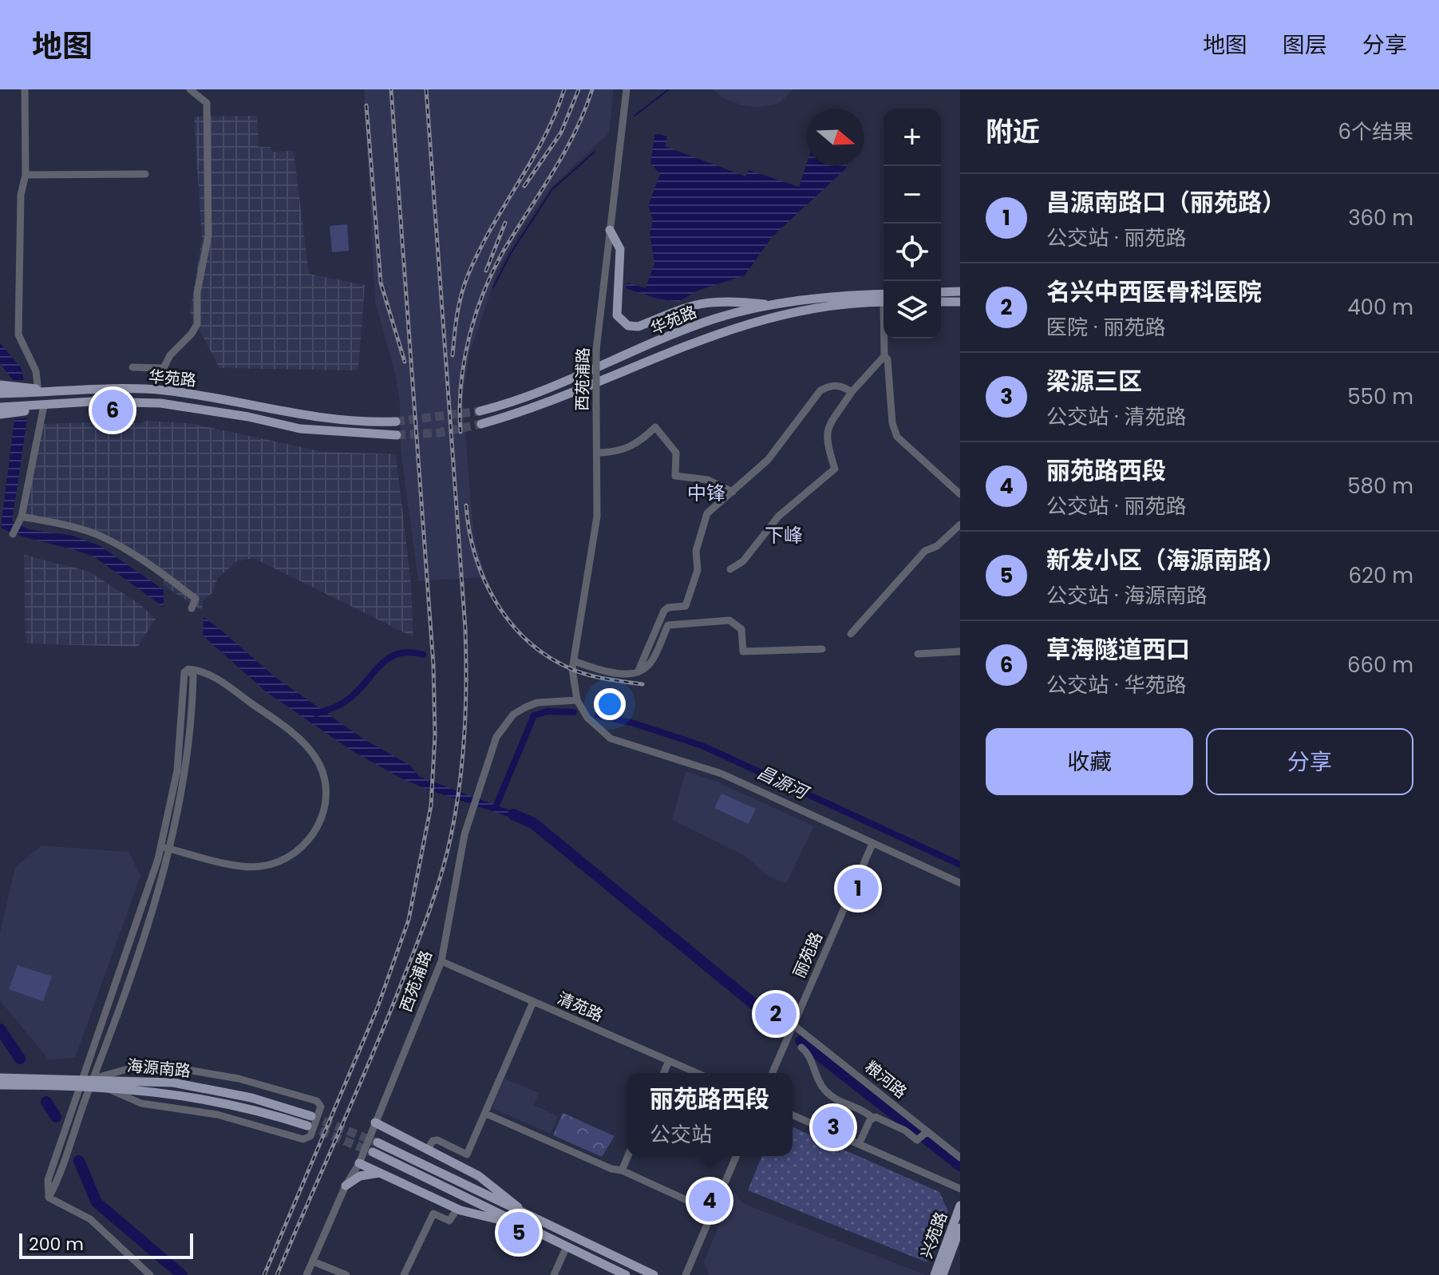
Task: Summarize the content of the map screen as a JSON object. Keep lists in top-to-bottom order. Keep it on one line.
{"streets":{"main road":["华苑路","海源南路","兴苑路"],"street":["西苑浦路","丽苑路","清苑路","粮河路"]},"crossings":[["西苑浦路","清苑路"],["丽苑路","粮河路"]],"districts":["中锋","下峰"],"water":["昌源河"],"scale_bar":"200 m","north":"right","page":{"header":"地图","nav":["地图","图层","分享"],"heading":["附近","6个结果"],"map_buttons":["+","−"],"list":[{"mark":"1","name":"昌源南路口（丽苑路）","note":"公交站 · 丽苑路","value":"360 m"},{"mark":"2","name":"名兴中西医骨科医院","note":"医院 · 丽苑路","value":"400 m"},{"mark":"3","name":"梁源三区","note":"公交站 · 清苑路","value":"550 m"},{"mark":"4","name":"丽苑路西段","note":"公交站 · 丽苑路","value":"580 m"},{"mark":"5","name":"新发小区（海源南路）","note":"公交站 · 海源南路","value":"620 m"},{"mark":"6","name":"草海隧道西口","note":"公交站 · 华苑路","value":"660 m"}],"pins":["6","1","2","3","4","5"],"buttons":["收藏","分享"],"popup":["丽苑路西段","公交站"],"scale":"200 m"}}
